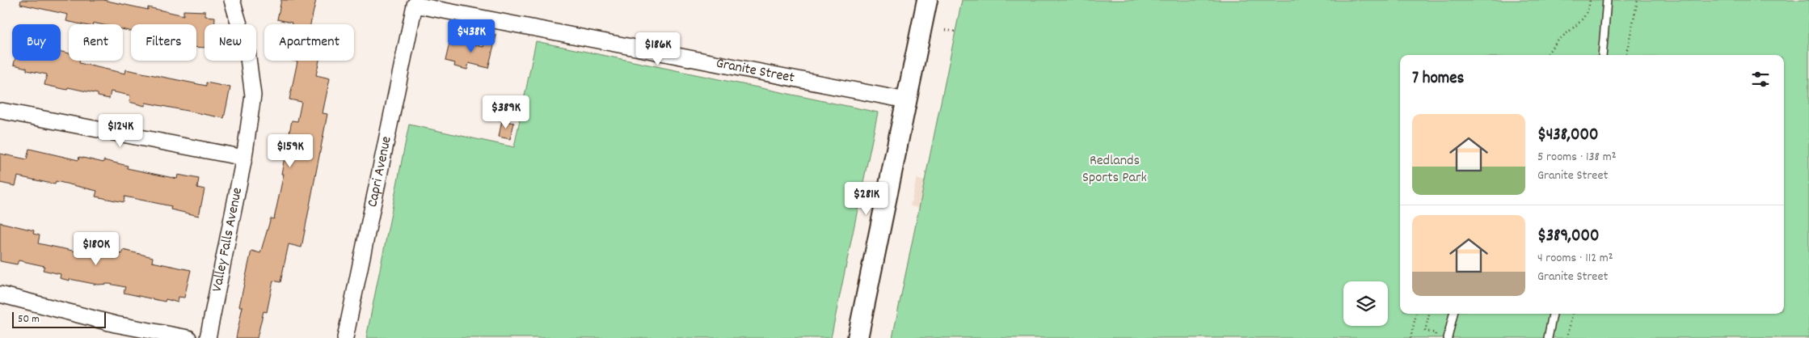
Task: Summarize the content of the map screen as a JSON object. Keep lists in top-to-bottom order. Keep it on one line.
{"streets":{"street":["Granite Street","Capri Avenue","Valley Falls Avenue"]},"crossings":[["Granite Street","Capri Avenue"]],"parks":["Redlands Sports Park"],"scale_bar":"50 m","page":{"price":["$438K","$186K","$389K","$124K","$159K","$281K","$180K"],"chip":["Buy","Rent","Filters","New","Apartment"],"heading":"7 homes","list":[{"name":"$438,000","note":"5 rooms · 138 m² · Granite Street"},{"name":"$389,000","note":"4 rooms · 112 m² · Granite Street"}],"scale":"50 m"}}
